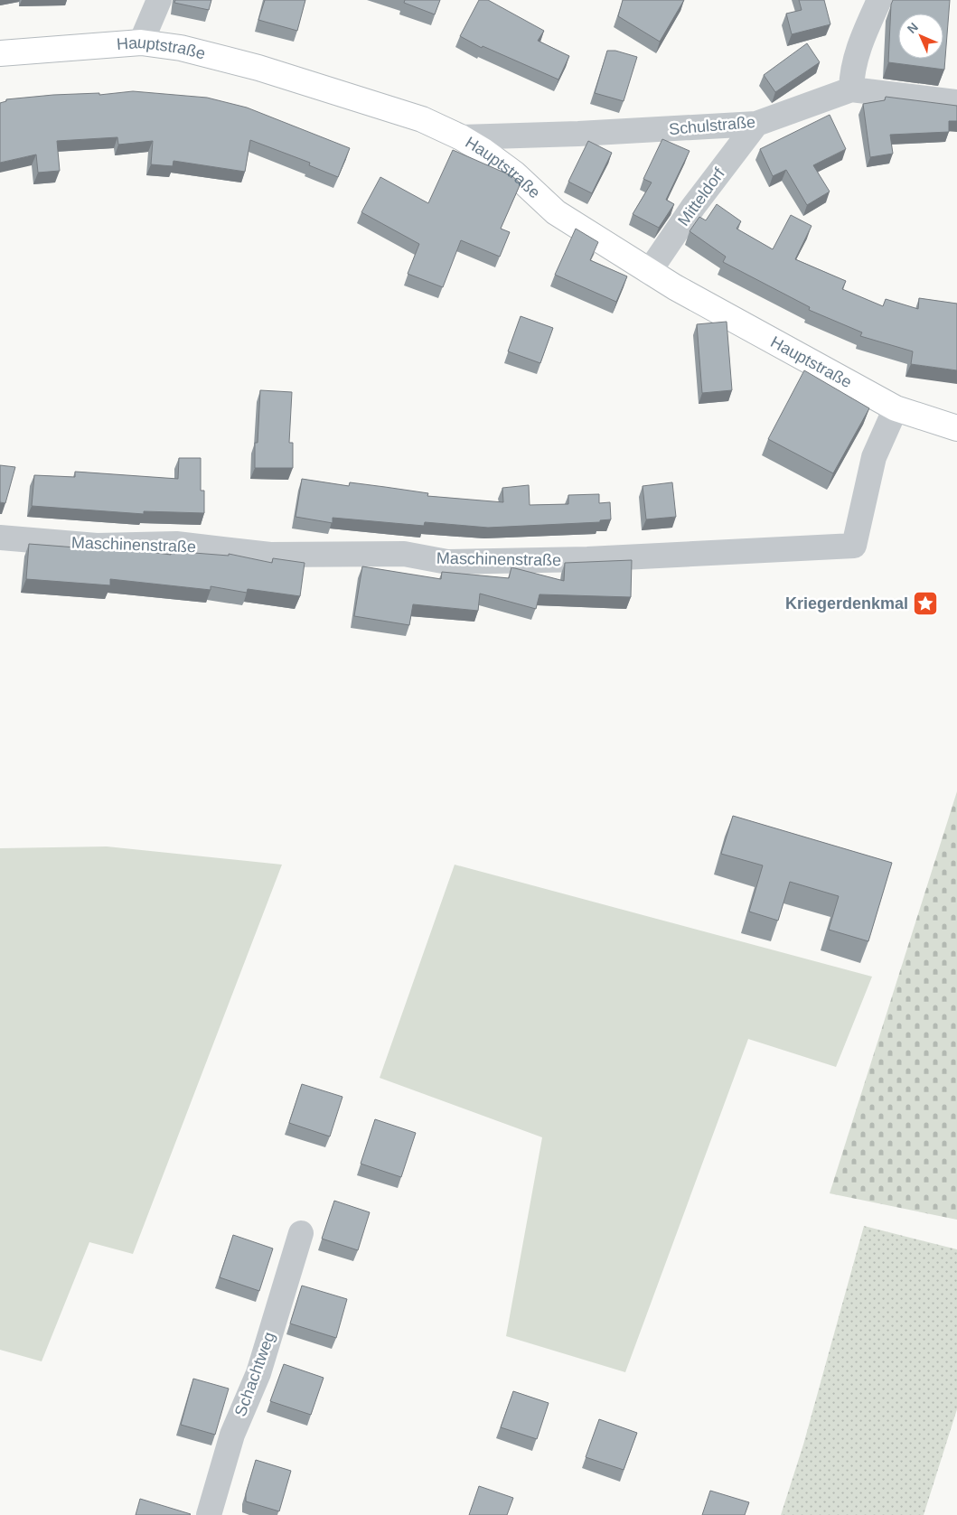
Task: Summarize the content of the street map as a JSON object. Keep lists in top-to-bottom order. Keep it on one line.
{"streets":{"main road":["Hauptstraße"],"street":["Schulstraße","Mitteldorf","Maschinenstraße","Schachtweg"]},"crossings":[["Hauptstraße","Schulstraße"],["Hauptstraße","Mitteldorf"],["Hauptstraße","Maschinenstraße"],["Schulstraße","Mitteldorf"]],"places":{"place":["Kriegerdenkmal"]},"north":"top left"}
